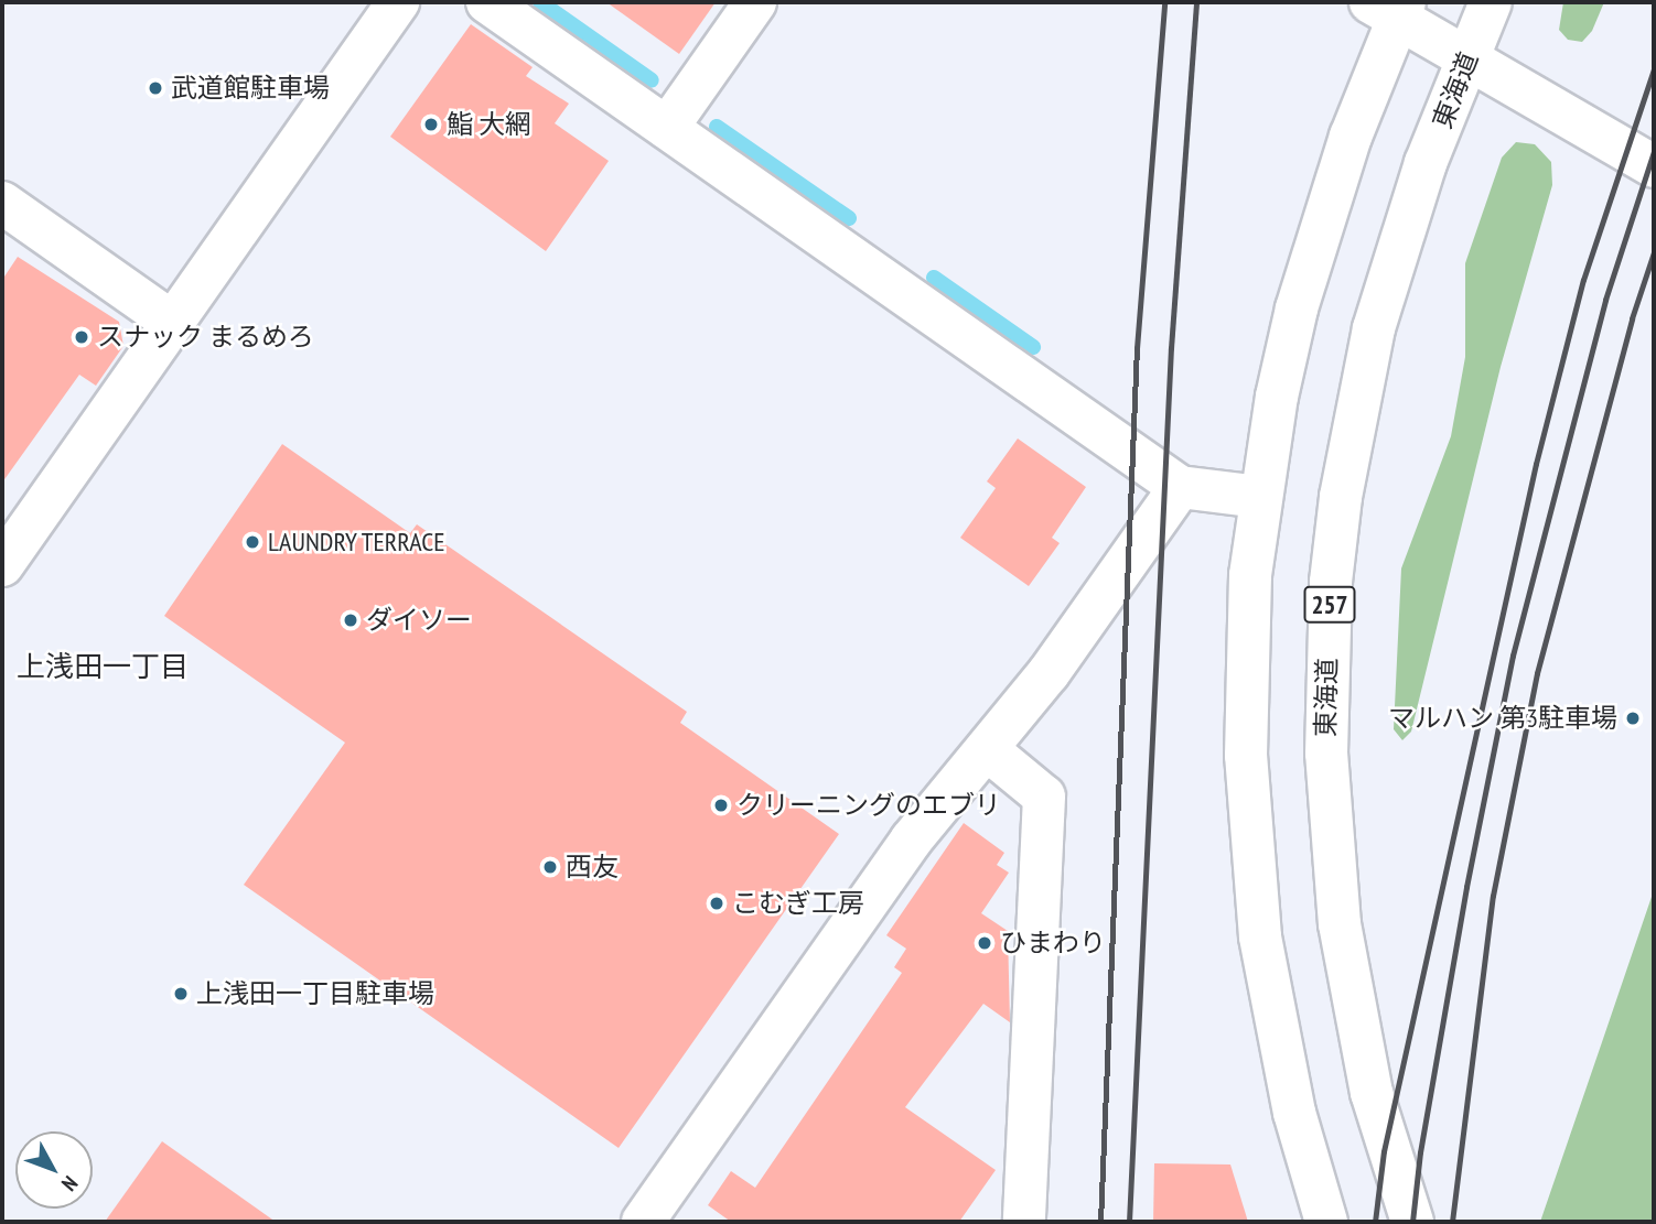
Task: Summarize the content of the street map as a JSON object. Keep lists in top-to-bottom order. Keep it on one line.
{"streets":{"main road":["東海道","257"]},"districts":["上浅田一丁目"],"places":["武道館駐車場","鮨 大網","スナック まるめろ","LAUNDRY TERRACE","ダイソー","マルハン 第3駐車場","クリーニングのエブリ","西友","こむぎ工房","ひまわり","上浅田一丁目駐車場"],"north":"bottom right"}
